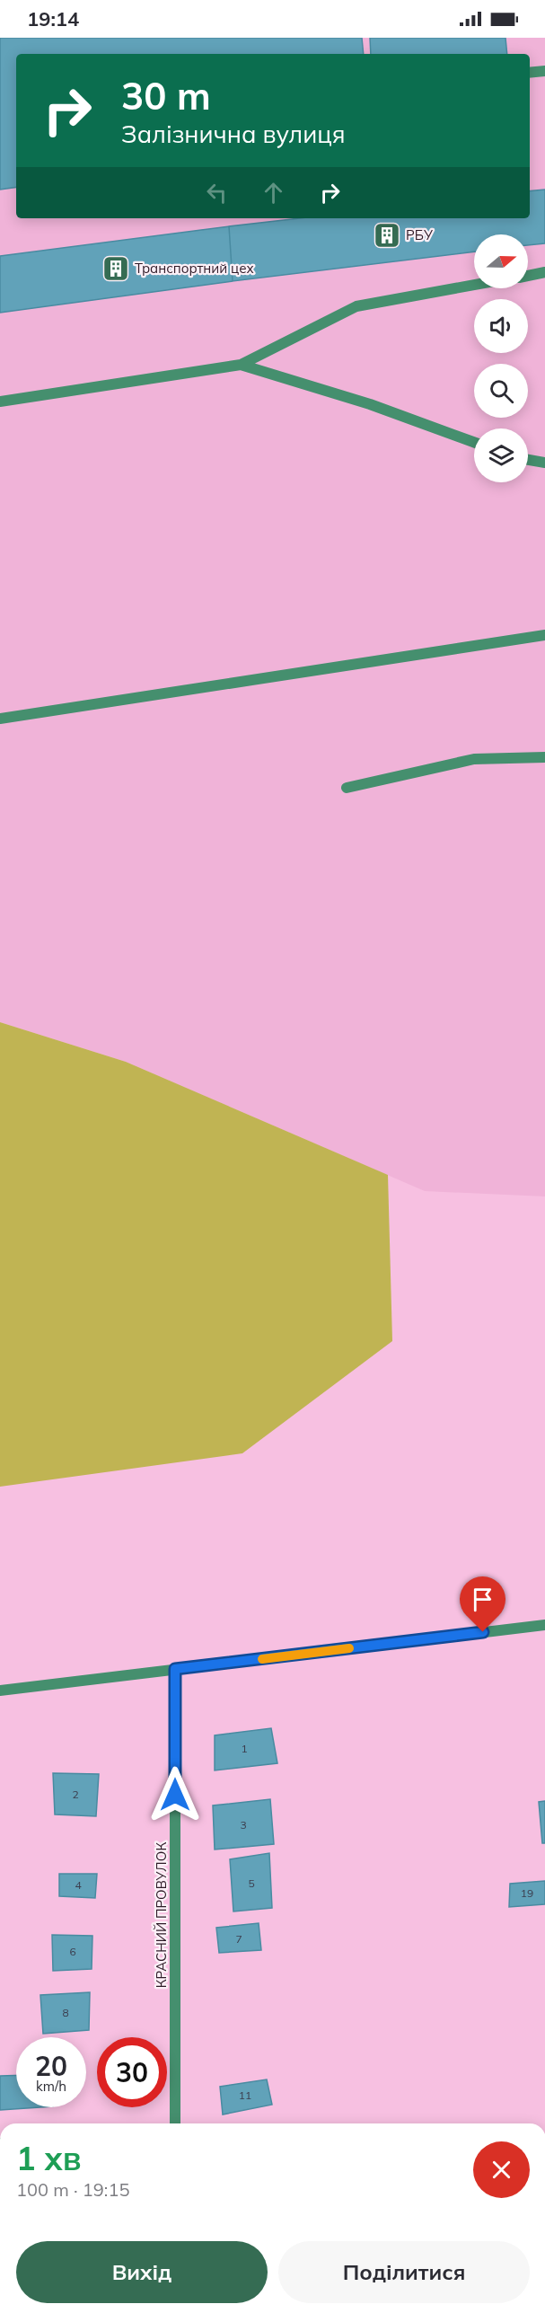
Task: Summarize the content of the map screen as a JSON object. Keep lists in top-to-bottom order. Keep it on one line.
{"streets":{"street":["КРАСНИЙ ПРОВУЛОК"]},"places":{"building":["РБУ","Транспортний цех"]},"house_numbers":["1","2","3","5","4","19","7","6","8","11"],"north":"right","page":{"status":"19:14","turn":["30 m","Залізнична вулиця"],"speed":"20 km/h","limit":"30","heading":["1 хв","100 m · 19:15"],"buttons":["Вихід","Поділитися"]}}
